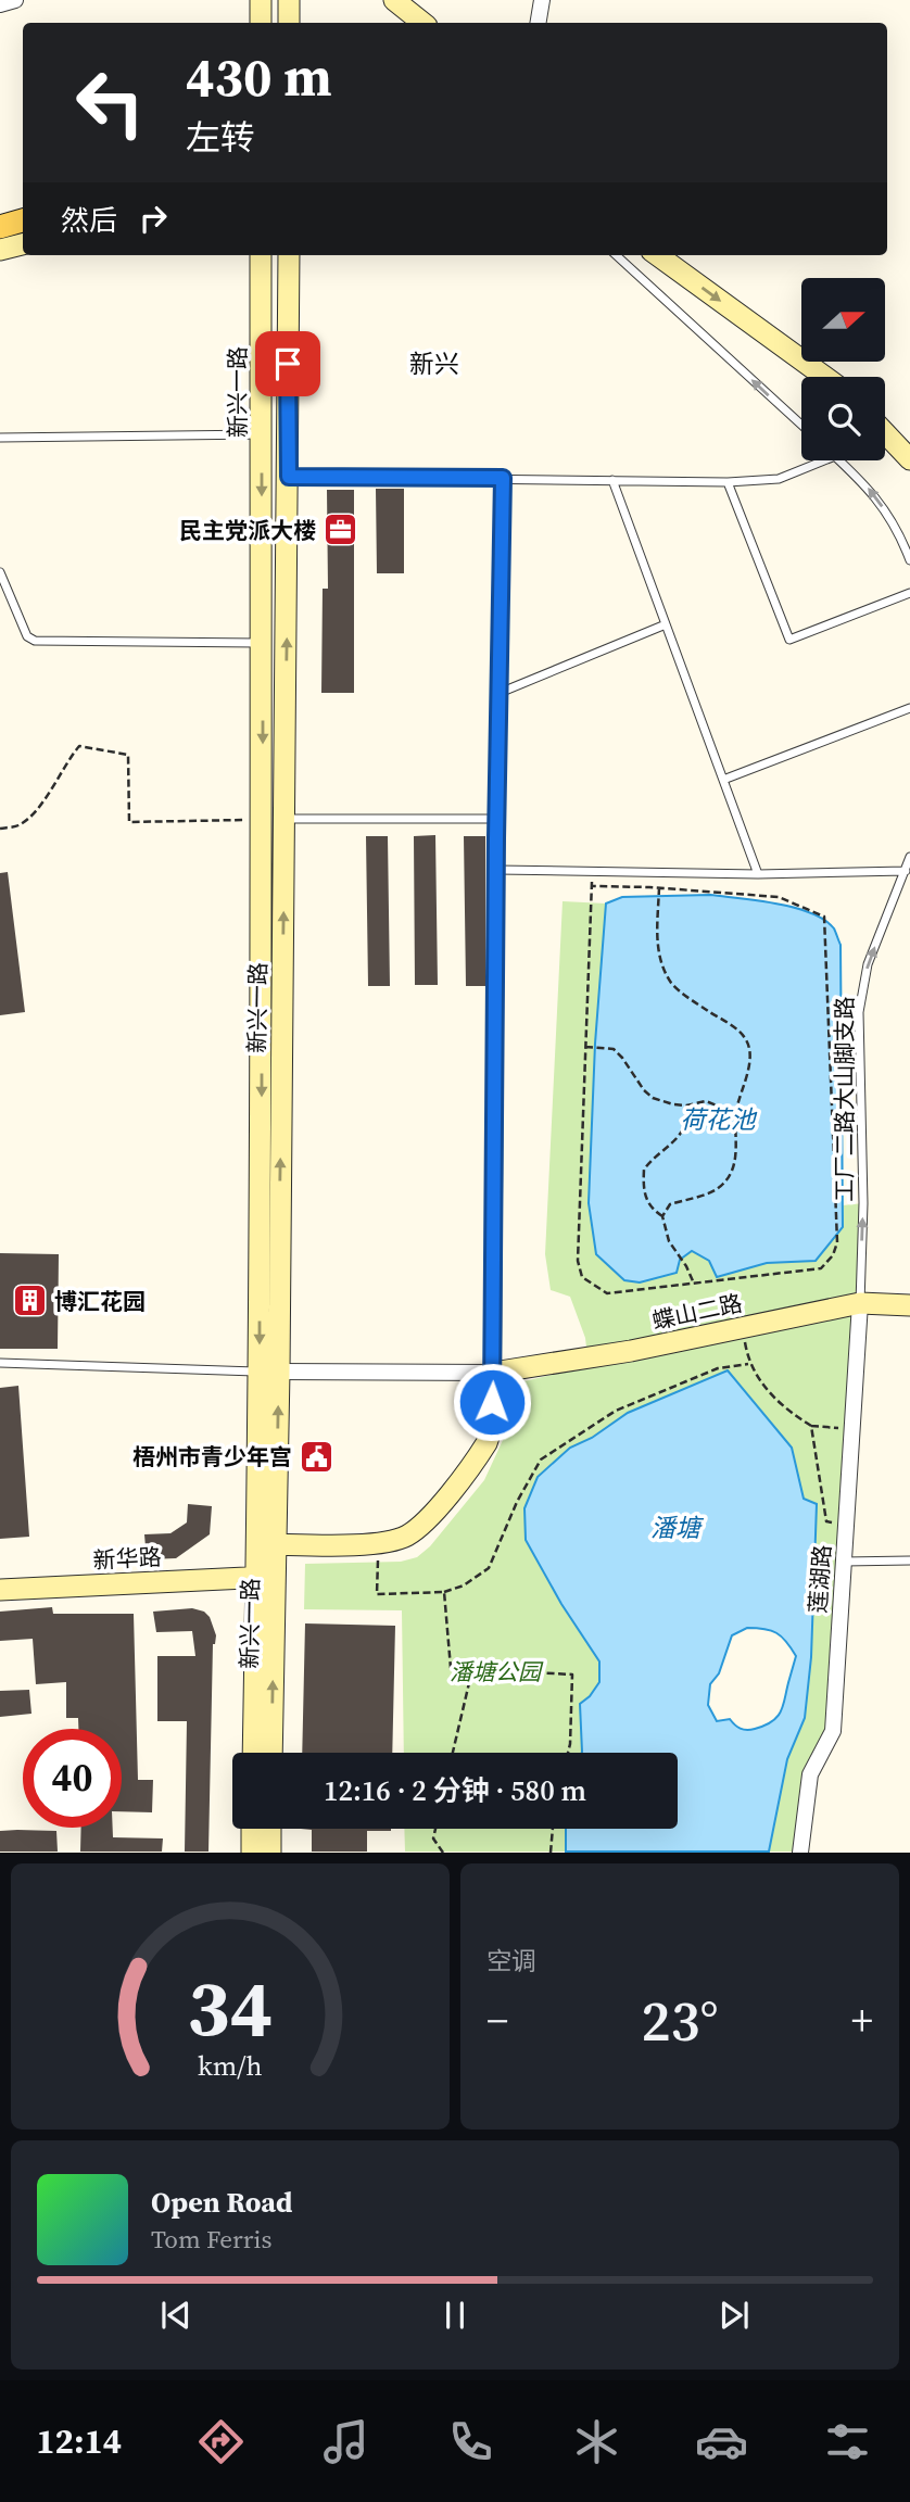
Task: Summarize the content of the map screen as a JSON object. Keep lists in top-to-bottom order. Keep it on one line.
{"streets":{"main road":["新兴一路","蝶山二路","新华路"],"street":["莲湖路"],"lane":["工厂二路大山脚支路"]},"crossings":[["新兴一路","蝶山二路"],["新兴一路","新华路"],["工厂二路大山脚支路","蝶山二路"],["工厂二路大山脚支路","莲湖路"],["蝶山二路","莲湖路"]],"one_way":["工厂二路大山脚支路"],"districts":["新兴"],"water":["荷花池","潘塘"],"parks":["潘塘公园"],"places":{"office":["民主党派大楼"],"building":["博汇花园"],"public building":["梧州市青少年宫"]},"north":"right","page":{"turn":["430 m","左转"],"then":"然后","limit":"40","trip":"12:16 · 2 分钟 · 580 m","tile":"空调","heat":["−","23°","+"],"song":["Open Road","Tom Ferris"],"tabs":"12:14","gauge":["34","km/h"]}}
